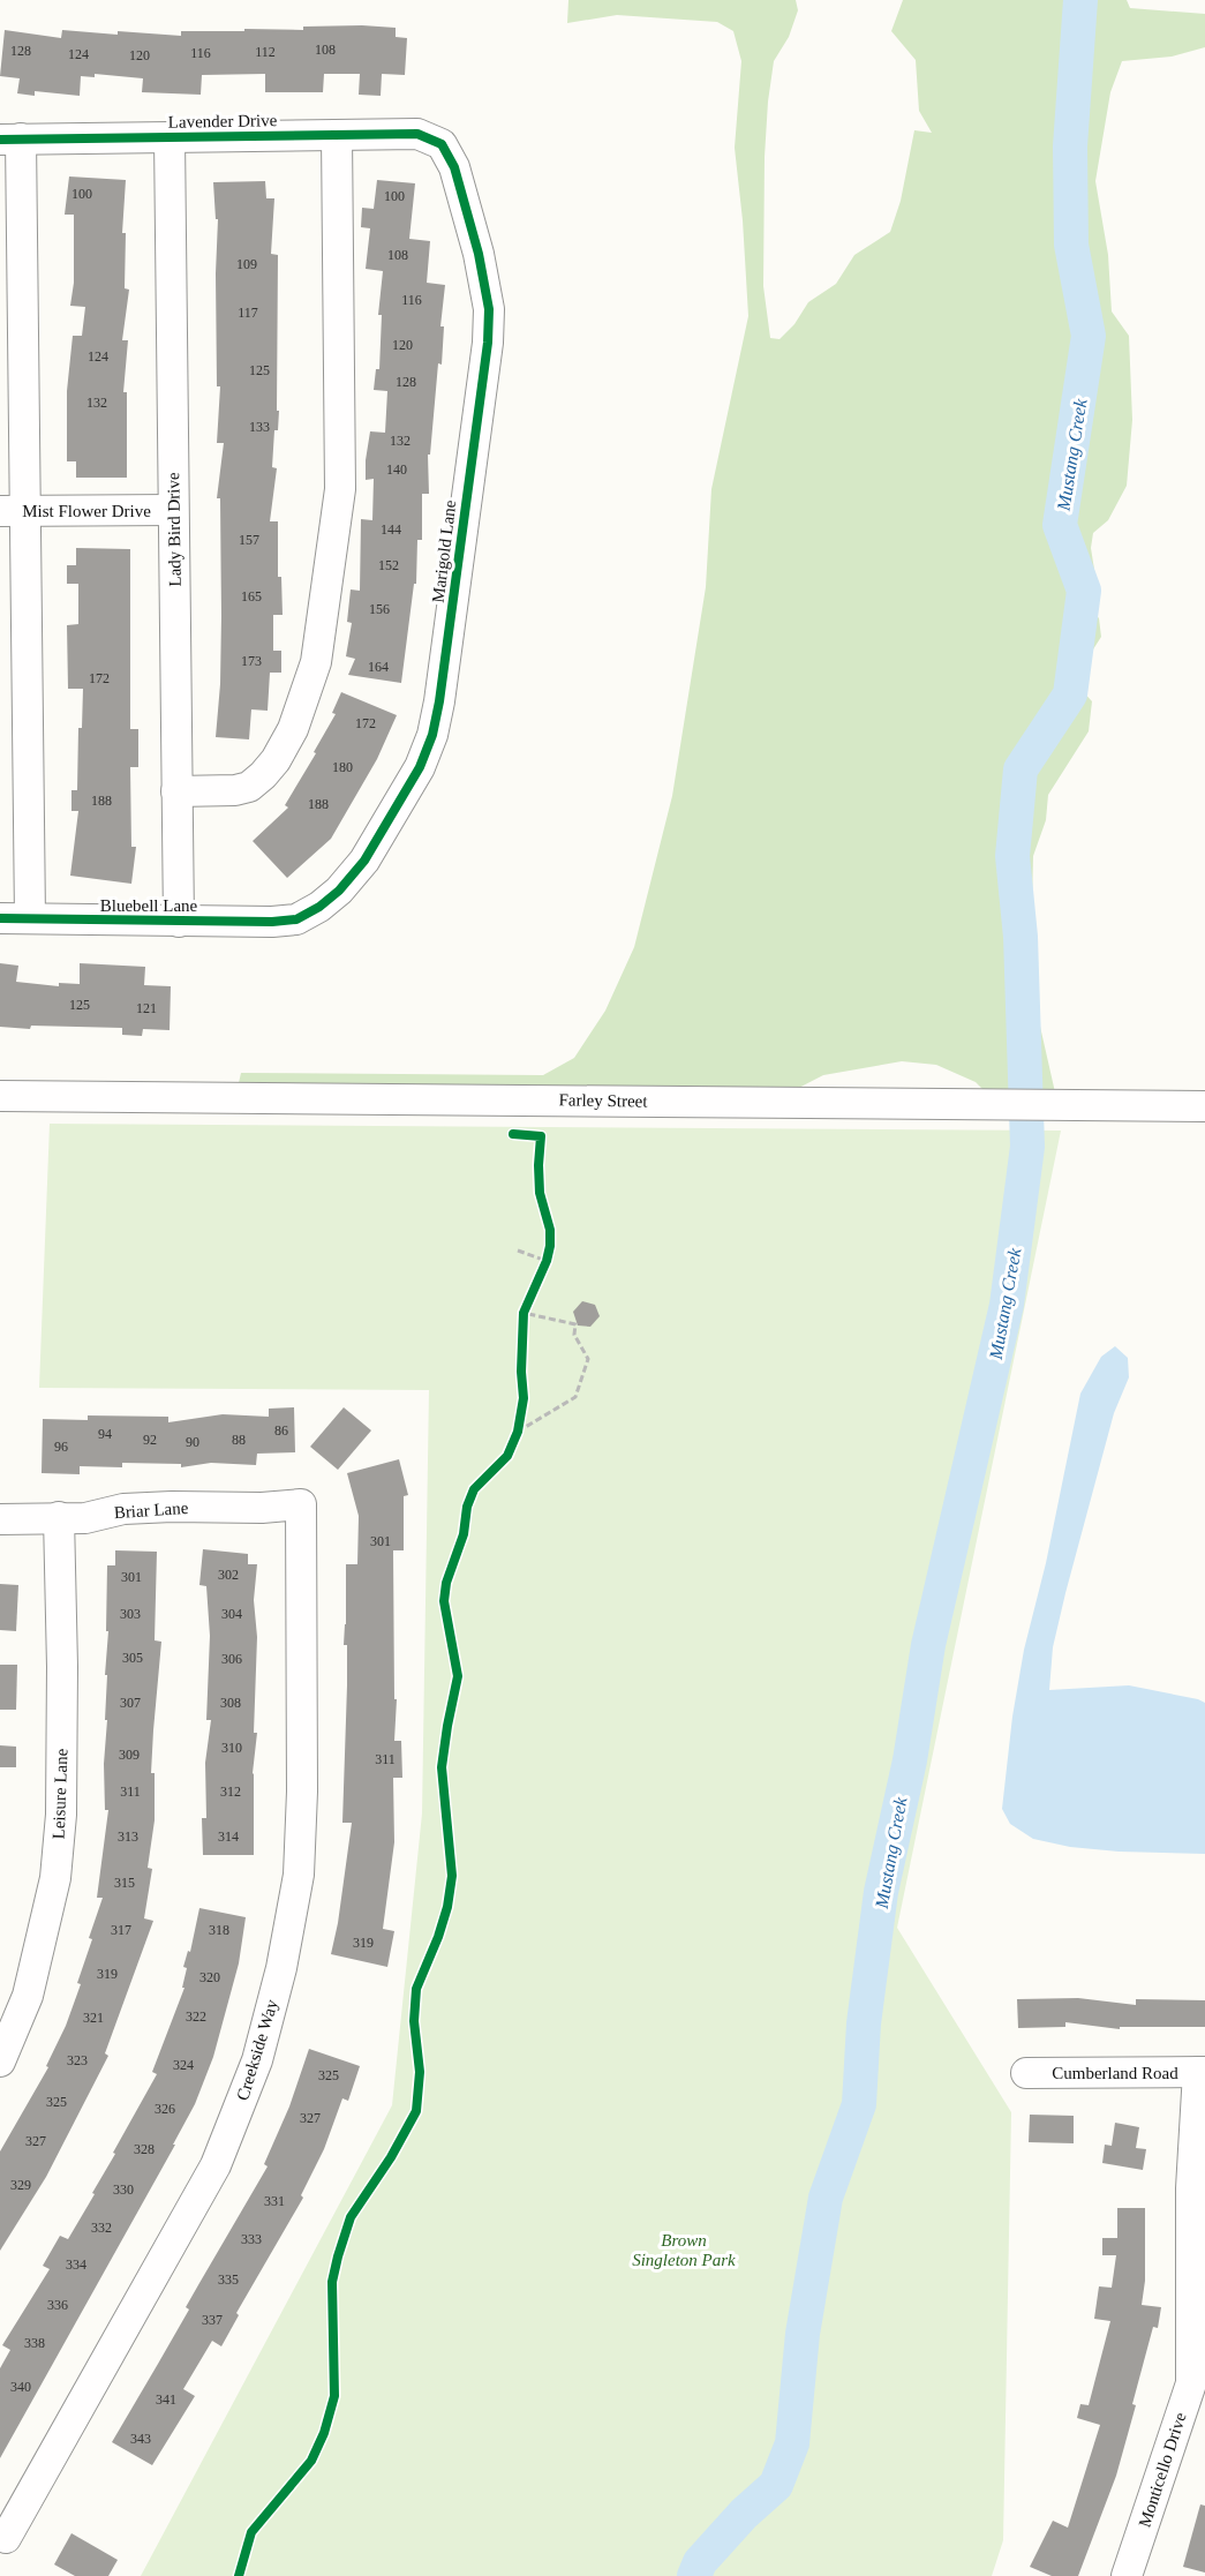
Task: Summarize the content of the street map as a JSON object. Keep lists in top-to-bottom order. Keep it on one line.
{"streets":{"street":["Lavender Drive","Mist Flower Drive","Lady Bird Drive","Marigold Lane","Bluebell Lane","Farley Street","Briar Lane","Leisure Lane","Creekside Way","Cumberland Road","Monticello Drive"]},"crossings":[["Lavender Drive","Lady Bird Drive"],["Lavender Drive","Marigold Lane"],["Mist Flower Drive","Lady Bird Drive"],["Lady Bird Drive","Bluebell Lane"],["Marigold Lane","Bluebell Lane"],["Briar Lane","Leisure Lane"],["Briar Lane","Creekside Way"],["Cumberland Road","Monticello Drive"]],"water":["Mustang Creek"],"parks":["Brown Singleton Park"],"house_numbers":["108","128","112","116","124","120","100","100","108","109","116","117","120","124","125","128","132","133","132","140","144","157","152","165","156","173","164","172","172","180","188","188","125","121","86","94","92","88","90","96","301","302","301","303","304","305","306","307","308","310","309","311","311","312","313","314","315","317","318","319","319","320","322","321","323","324","325","325","326","327","327","328","329","330","331","332","333","334","335","336","337","338","340","341","343"]}
